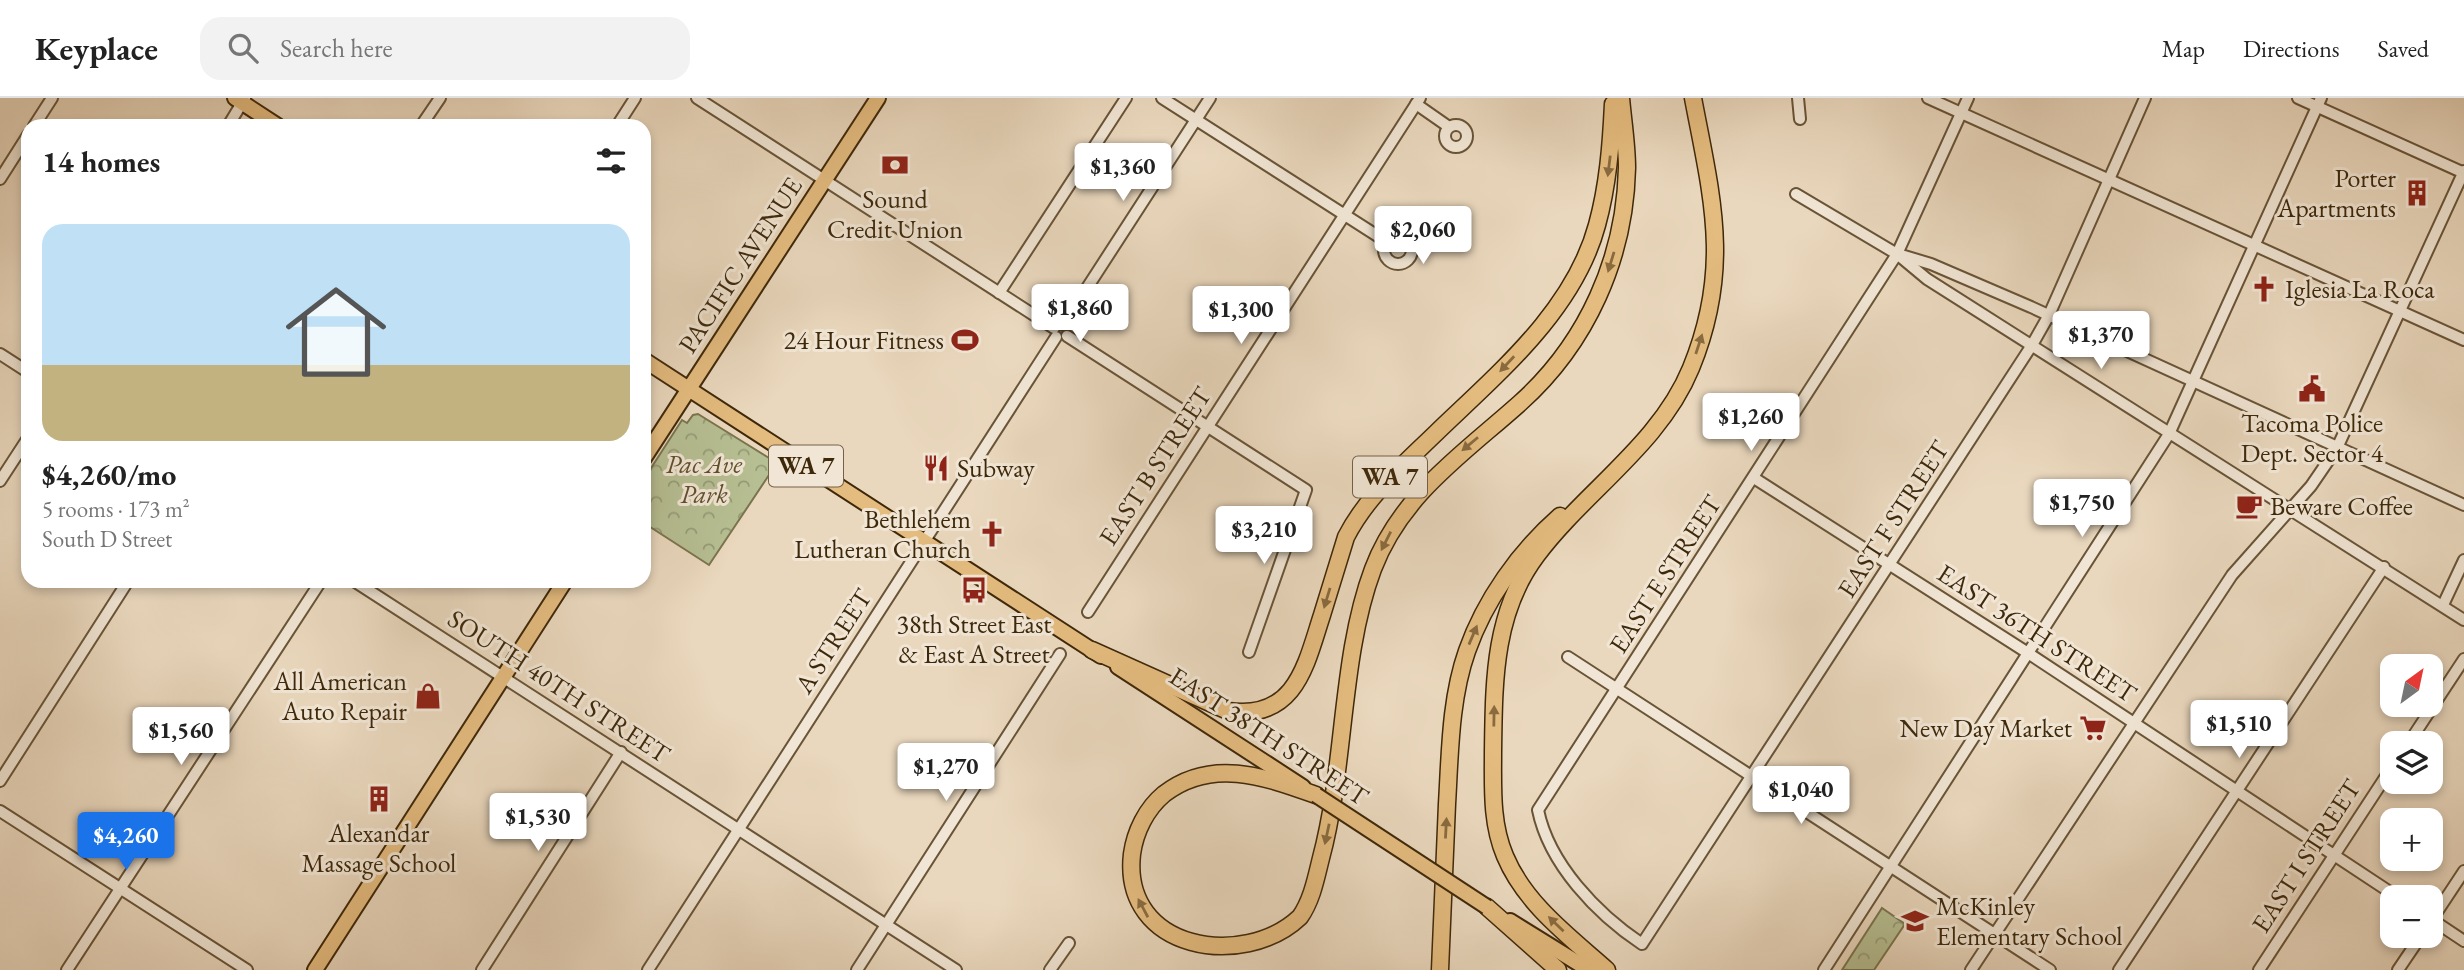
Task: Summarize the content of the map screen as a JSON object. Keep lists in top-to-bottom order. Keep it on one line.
{"streets":{"highway":["WA 7"],"main road":["PACIFIC AVENUE","EAST 38TH STREET"],"street":["EAST B STREET","EAST F STREET","EAST E STREET","EAST 36TH STREET","A STREET","SOUTH 40TH STREET","EAST I STREET"]},"crossings":[["PACIFIC AVENUE","WA 7"],["WA 7","A STREET"],["WA 7","EAST 38TH STREET"],["EAST F STREET","EAST E STREET"],["EAST F STREET","EAST 36TH STREET"],["EAST E STREET","EAST 36TH STREET"],["EAST 36TH STREET","EAST I STREET"],["A STREET","SOUTH 40TH STREET"],["A STREET","EAST 38TH STREET"]],"parks":["Pac Ave Park"],"places":{"bank":["Sound Credit Union"],"building":["Porter Apartments","Alexandar Massage School"],"church":["Iglesia La Roca","Bethlehem Lutheran Church"],"sports":["24 Hour Fitness"],"public building":["Tacoma Police Dept. Sector 4"],"restaurant":["Subway"],"cafe":["Beware Coffee"],"bus stop":["38th Street East & East A Street"],"shop":["All American Auto Repair"],"supermarket":["New Day Market"],"school or university":["McKinley Elementary School"]},"north":"top right","page":{"header":"Keyplace","search":"Search here","nav":["Map","Directions","Saved"],"heading":"14 homes","price":["$1,360","$2,060","$1,860","$1,300","$1,370","$1,260","$1,750","$3,210","$1,510","$1,560","$1,270","$1,040","$1,530","$4,260"],"list":[{"name":"$4,260/mo","note":"5 rooms · 173 m² · South D Street"}],"map_buttons":["+","−"]}}
